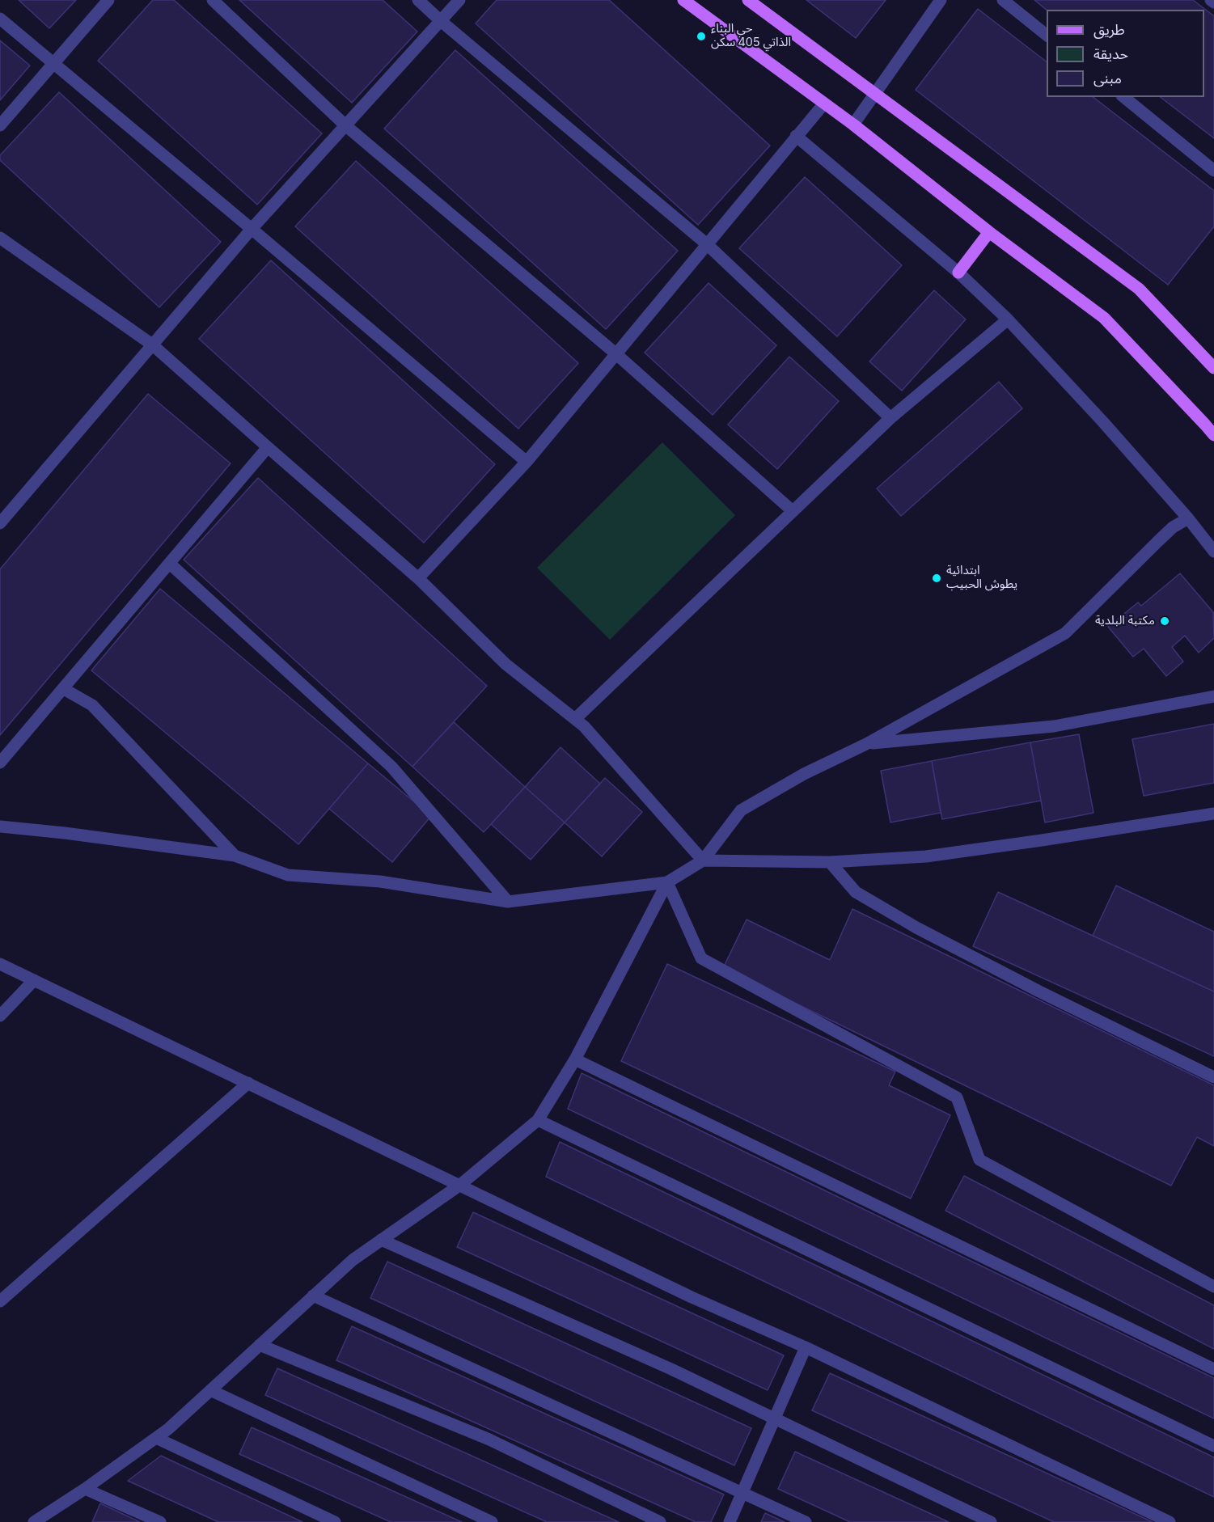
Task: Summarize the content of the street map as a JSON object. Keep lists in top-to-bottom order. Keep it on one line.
{"places":["حي البناء الذاتي 405 سكن","ابتدائية يطوش الحبيب","مكتبة البلدية"],"legend":["طريق","حديقة","مبنى"]}
